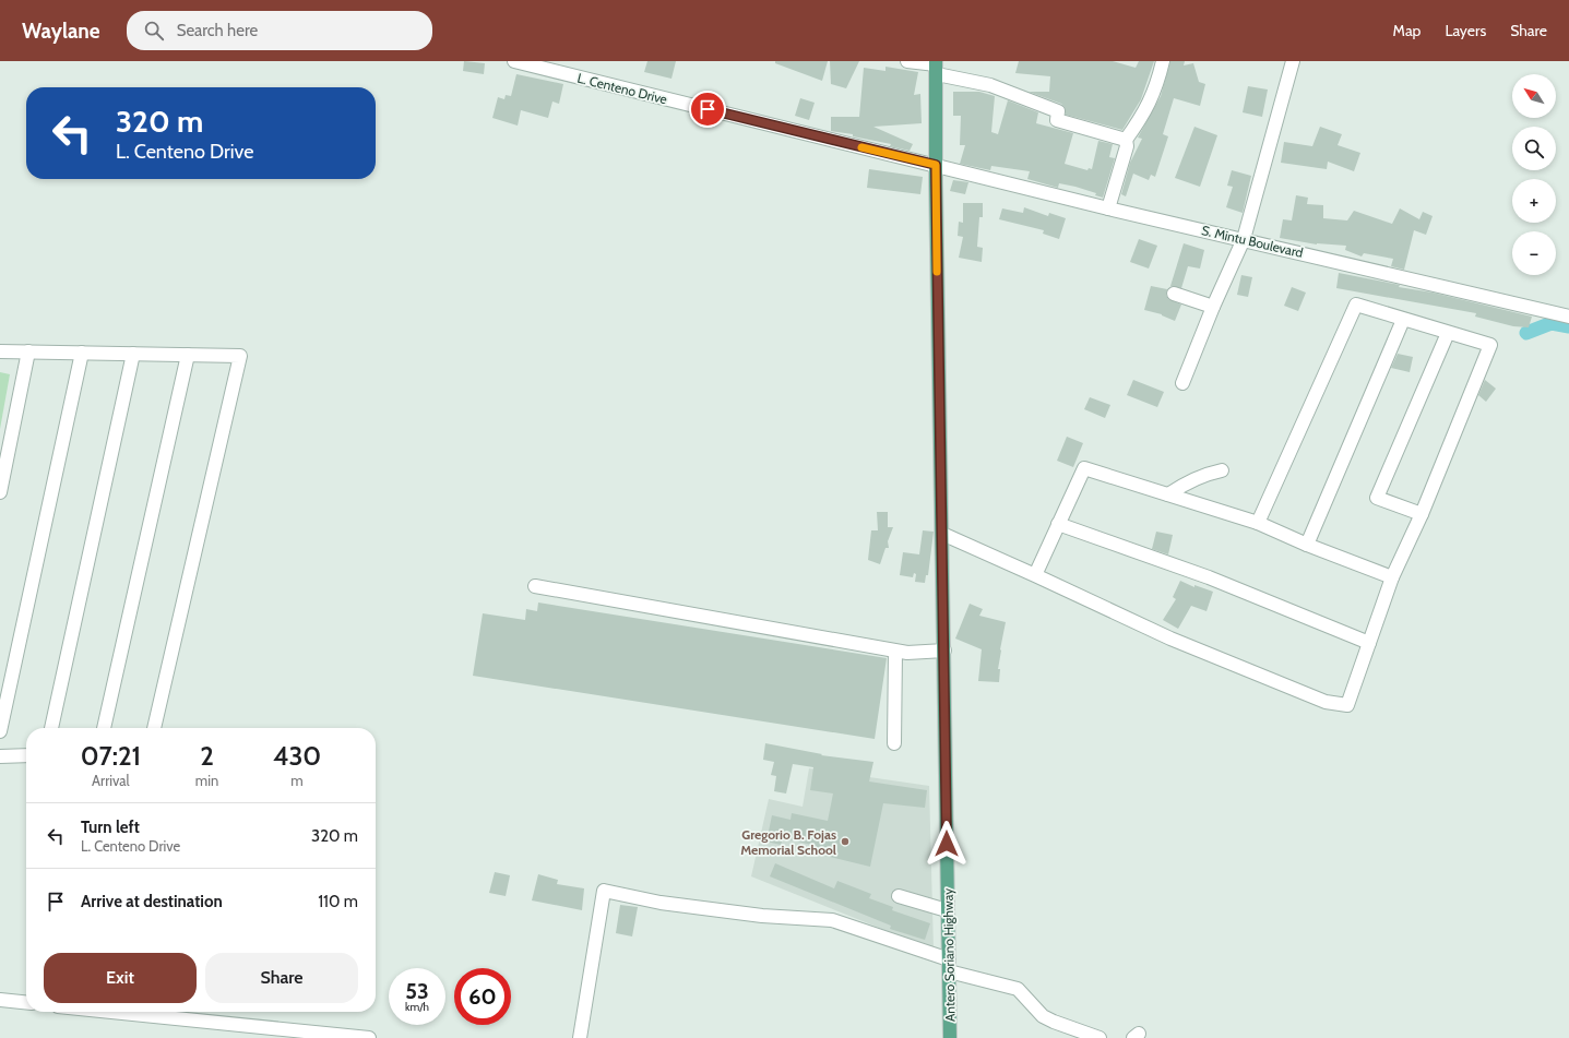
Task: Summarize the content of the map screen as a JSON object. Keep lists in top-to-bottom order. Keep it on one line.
{"streets":{"main road":["Antero Soriano Highway"],"street":["L. Centeno Drive","S. Mintu Boulevard"]},"crossings":[["L. Centeno Drive","S. Mintu Boulevard"],["L. Centeno Drive","Antero Soriano Highway"],["S. Mintu Boulevard","Antero Soriano Highway"]],"places":["Gregorio B. Fojas Memorial School"],"north":"top left","page":{"header":"Waylane","search":"Search here","nav":["Map","Layers","Share"],"map_buttons":["+","−"],"turn":["320 m","L. Centeno Drive"],"eta":["07:21","Arrival","2","min","430","m"],"list":[{"name":"Turn left","note":"L. Centeno Drive","value":"320 m"},{"name":"Arrive at destination","value":"110 m"}],"buttons":["Exit","Share"],"speed":"53 km/h","limit":"60"}}
